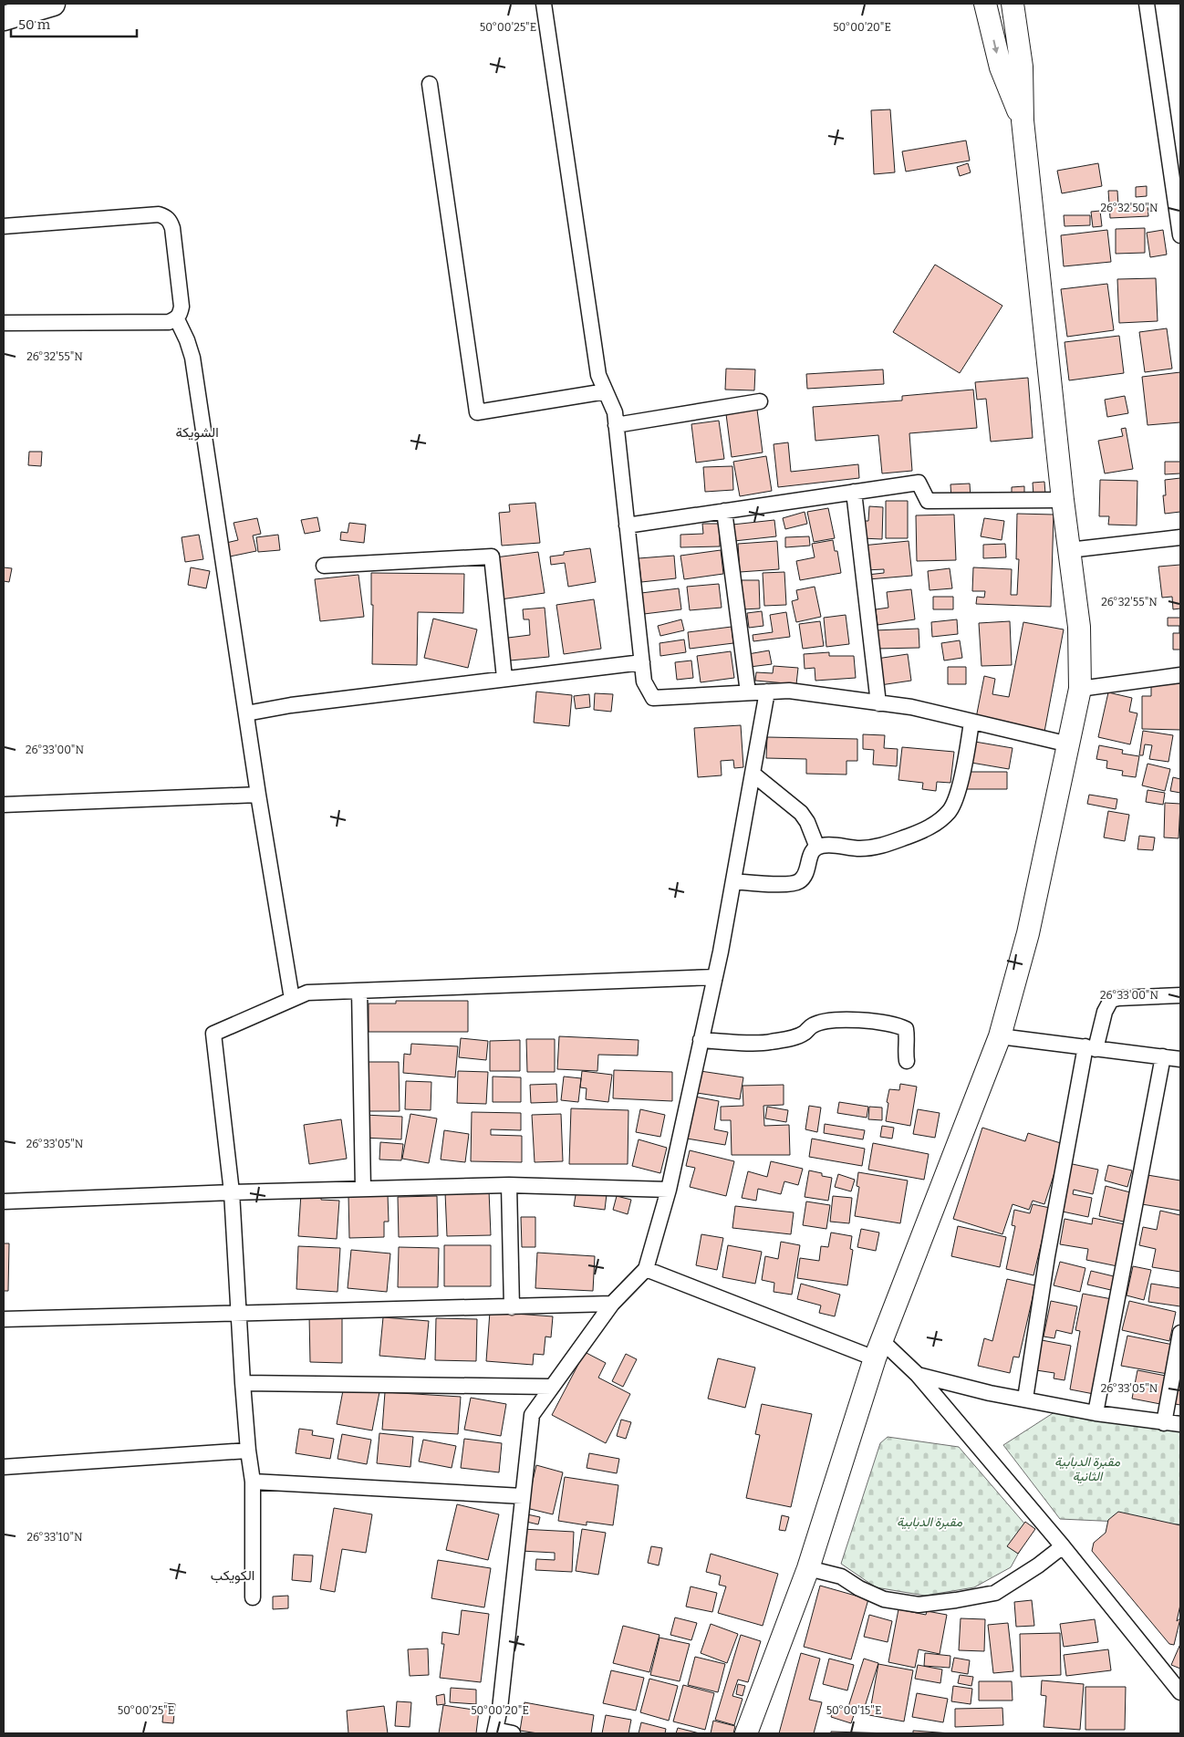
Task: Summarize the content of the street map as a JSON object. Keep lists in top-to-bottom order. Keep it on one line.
{"districts":["الشويكة","الكويكب"],"parks":["مقبرة الدبابية الثانية","مقبرة الدبابية"],"scale_bar":"50 m","coordinates":["50°00'25\"E","50°00'20\"E","26°32'50\"N","26°32'55\"N","26°33'00\"N","26°33'05\"N","26°33'10\"N","50°00'15\"E"]}
